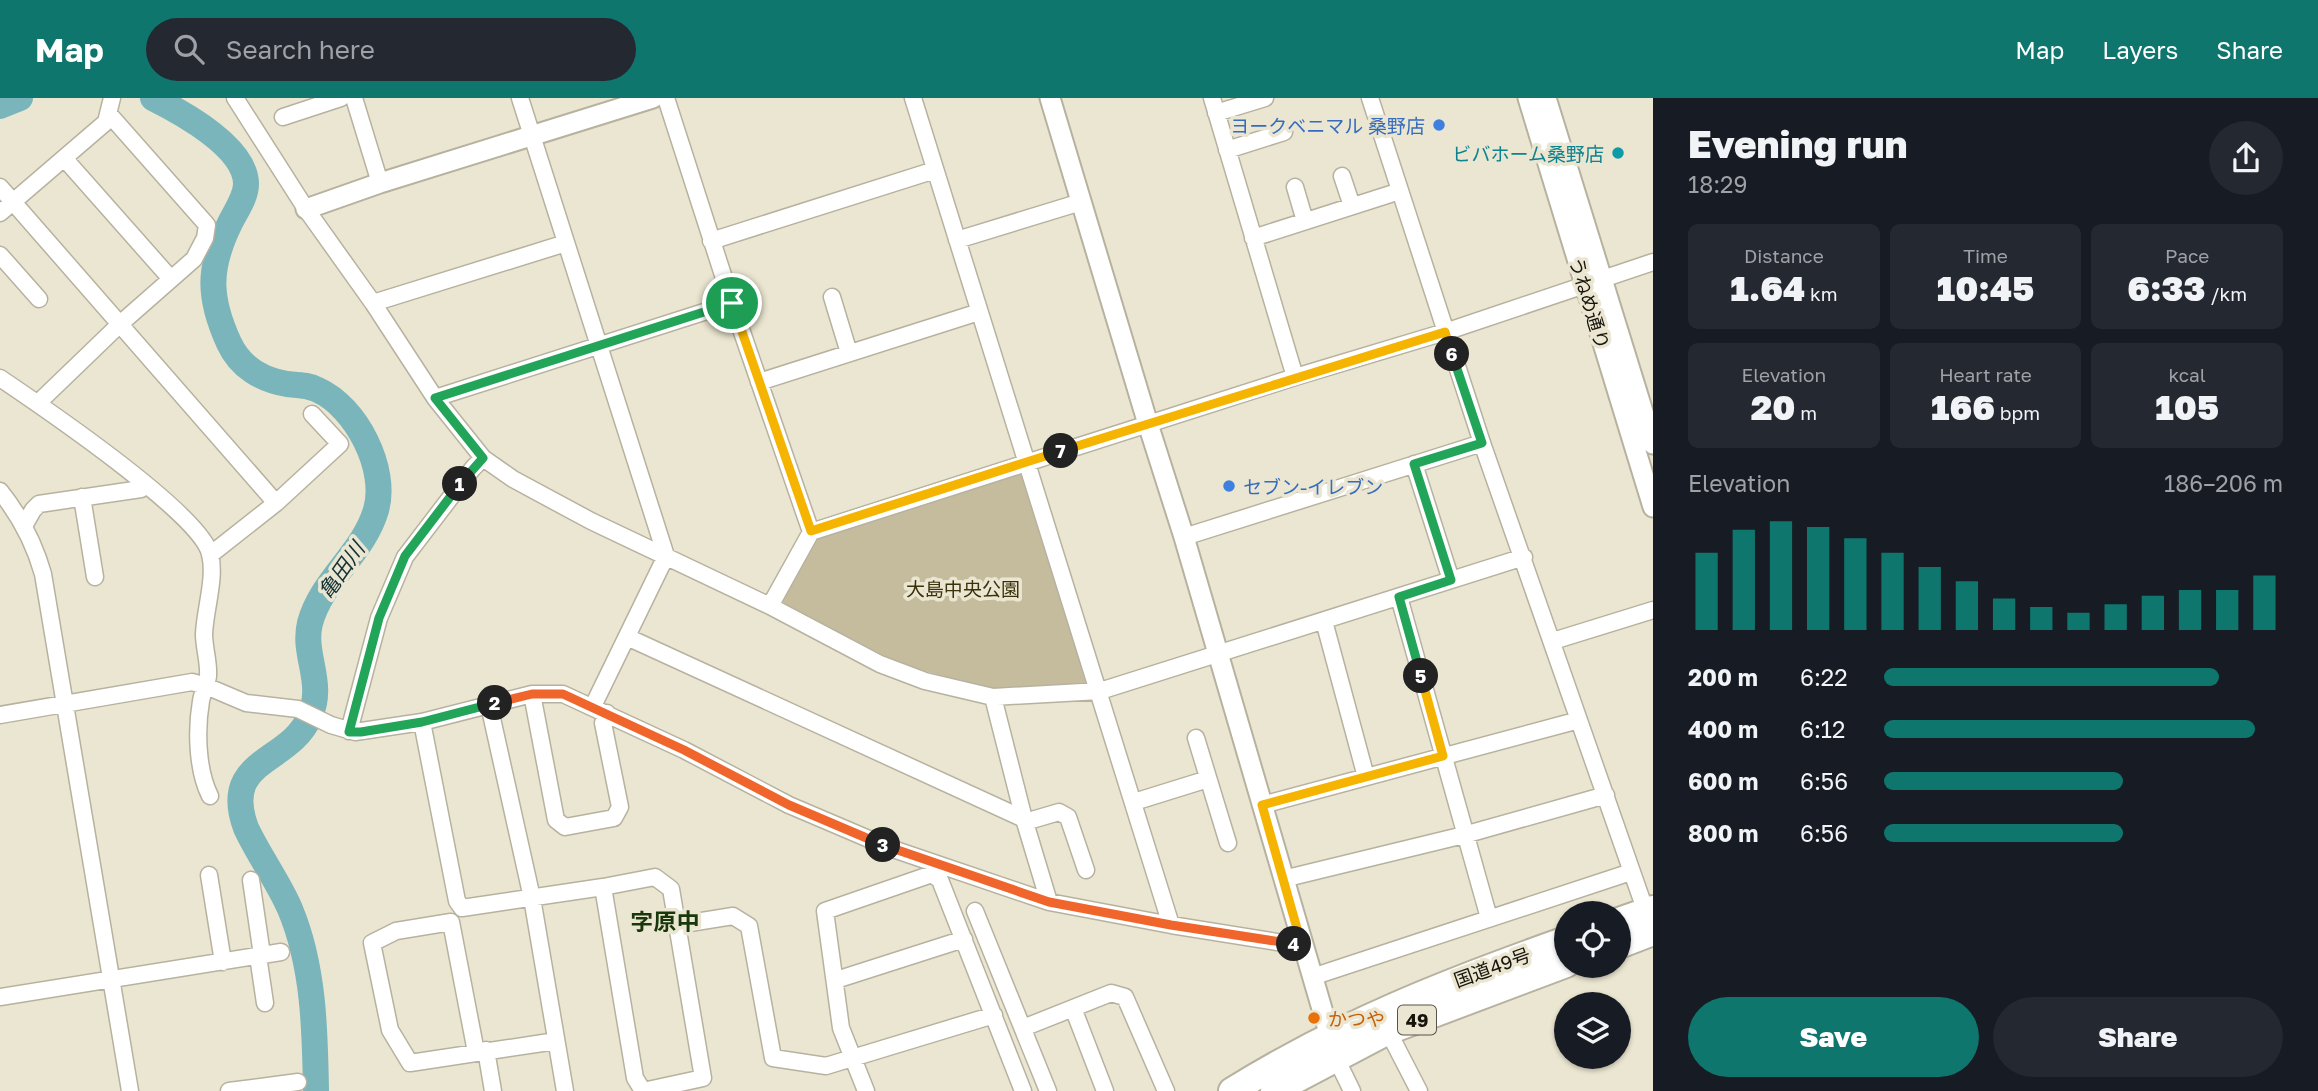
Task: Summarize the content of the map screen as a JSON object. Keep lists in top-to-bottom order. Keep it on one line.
{"streets":{"highway":["国道49号","49"],"street":["うねめ通り"]},"districts":["字原中"],"water":["亀田川"],"parks":["大島中央公園"],"places":["ヨークベニマル 桑野店","ビバホーム桑野店","セブン-イレブン","かつや"],"page":{"header":"Map","search":"Search here","nav":["Map","Layers","Share"],"heading":["Evening run","18:29"],"stats":[["Distance","1.64 km"],["Time","10:45"],["Pace","6:33 /km"],["Elevation","20 m"],["Heart rate","166 bpm"],["kcal","105"]],"pins":["6","7","1","5","2","3","4"],"chart":["Elevation","186–206 m"],"list":[{"name":"200 m","note":"6:22"},{"name":"400 m","note":"6:12"},{"name":"600 m","note":"6:56"},{"name":"800 m","note":"6:56"}],"buttons":["Save","Share"]}}
